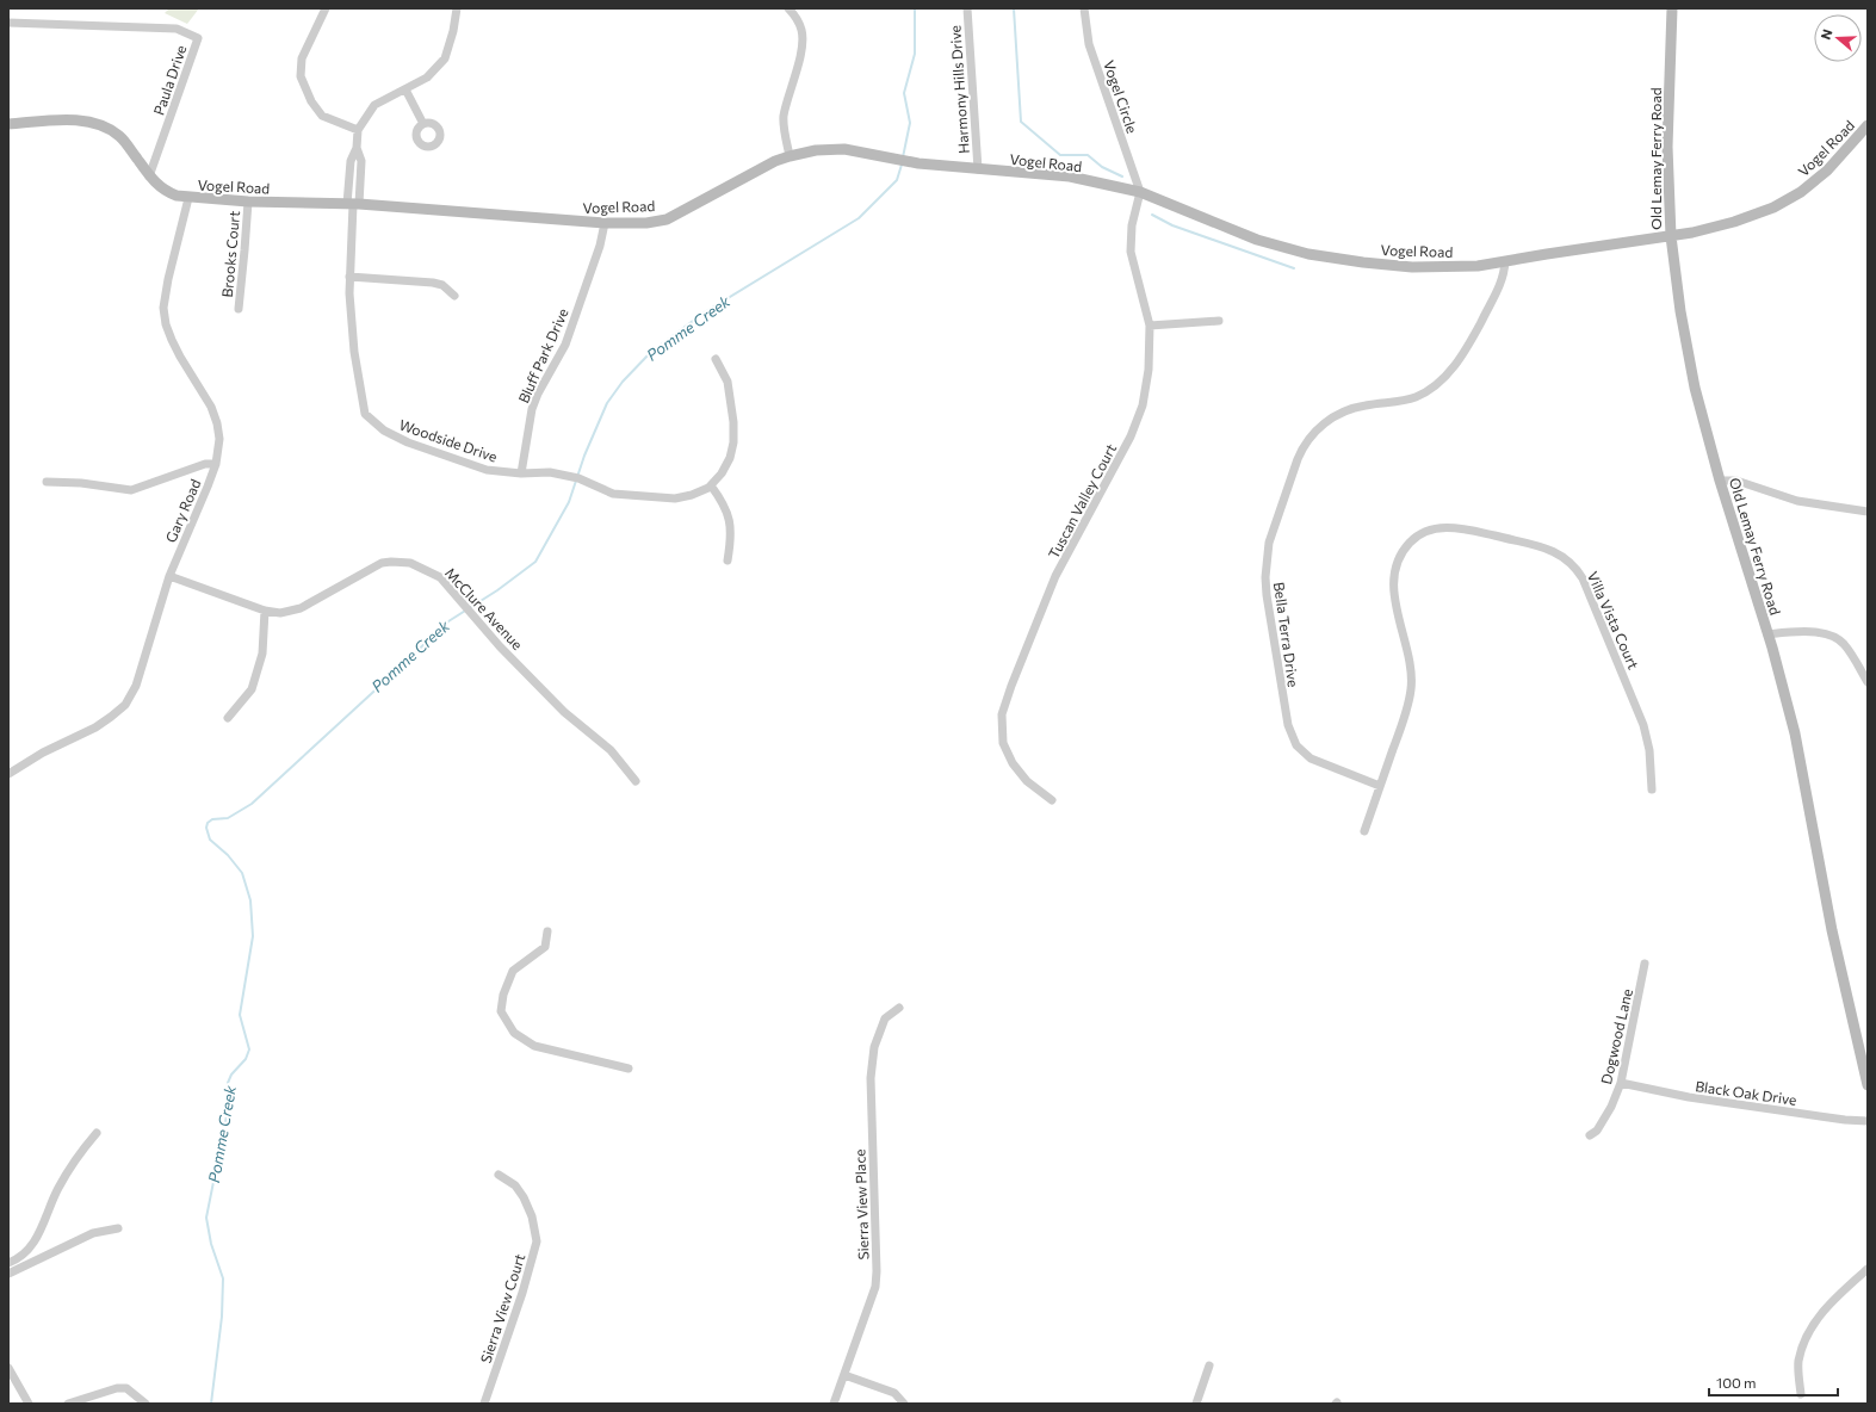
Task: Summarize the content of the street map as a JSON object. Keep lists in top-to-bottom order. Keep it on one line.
{"streets":{"street":["Paula Drive","Harmony Hills Drive","Vogel Circle","Vogel Road","Old Lemay Ferry Road","Brooks Court","Bluff Park Drive","Woodside Drive","Tuscan Valley Court","Gary Road","McClure Avenue","Villa Vista Court","Bella Terra Drive","Dogwood Lane","Black Oak Drive","Sierra View Place","Sierra View Court"]},"crossings":[["Paula Drive","Vogel Road"],["Harmony Hills Drive","Vogel Road"],["Vogel Circle","Vogel Road"],["Vogel Circle","Tuscan Valley Court"],["Vogel Road","Old Lemay Ferry Road"],["Vogel Road","Brooks Court"],["Vogel Road","Bluff Park Drive"],["Vogel Road","Woodside Drive"],["Vogel Road","Tuscan Valley Court"],["Vogel Road","Gary Road"],["Vogel Road","Bella Terra Drive"],["Bluff Park Drive","Woodside Drive"],["Gary Road","McClure Avenue"],["Villa Vista Court","Bella Terra Drive"],["Dogwood Lane","Black Oak Drive"]],"water":["Pomme Creek"],"scale_bar":"100 m","north":"left"}
